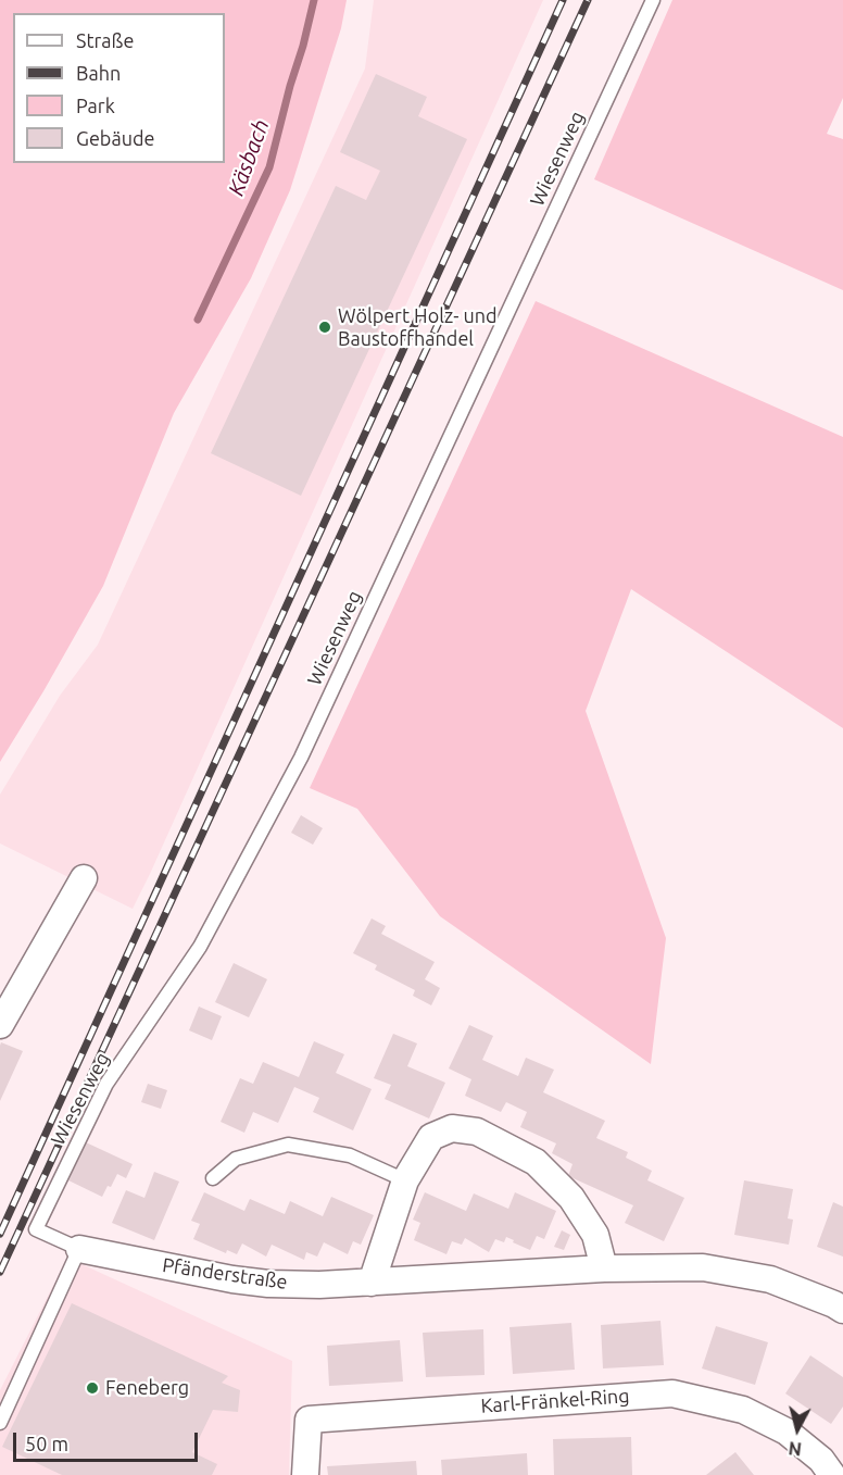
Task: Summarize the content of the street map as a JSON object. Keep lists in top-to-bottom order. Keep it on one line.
{"streets":{"street":["Pfänderstraße","Karl-Fränkel-Ring"],"lane":["Wiesenweg"]},"crossings":[["Wiesenweg","Pfänderstraße"]],"water":["Käsbach"],"places":["Wölpert Holz- und Baustoffhandel","Feneberg"],"legend":["Straße","Bahn","Park","Gebäude"],"scale_bar":"50 m","north":"bottom"}
